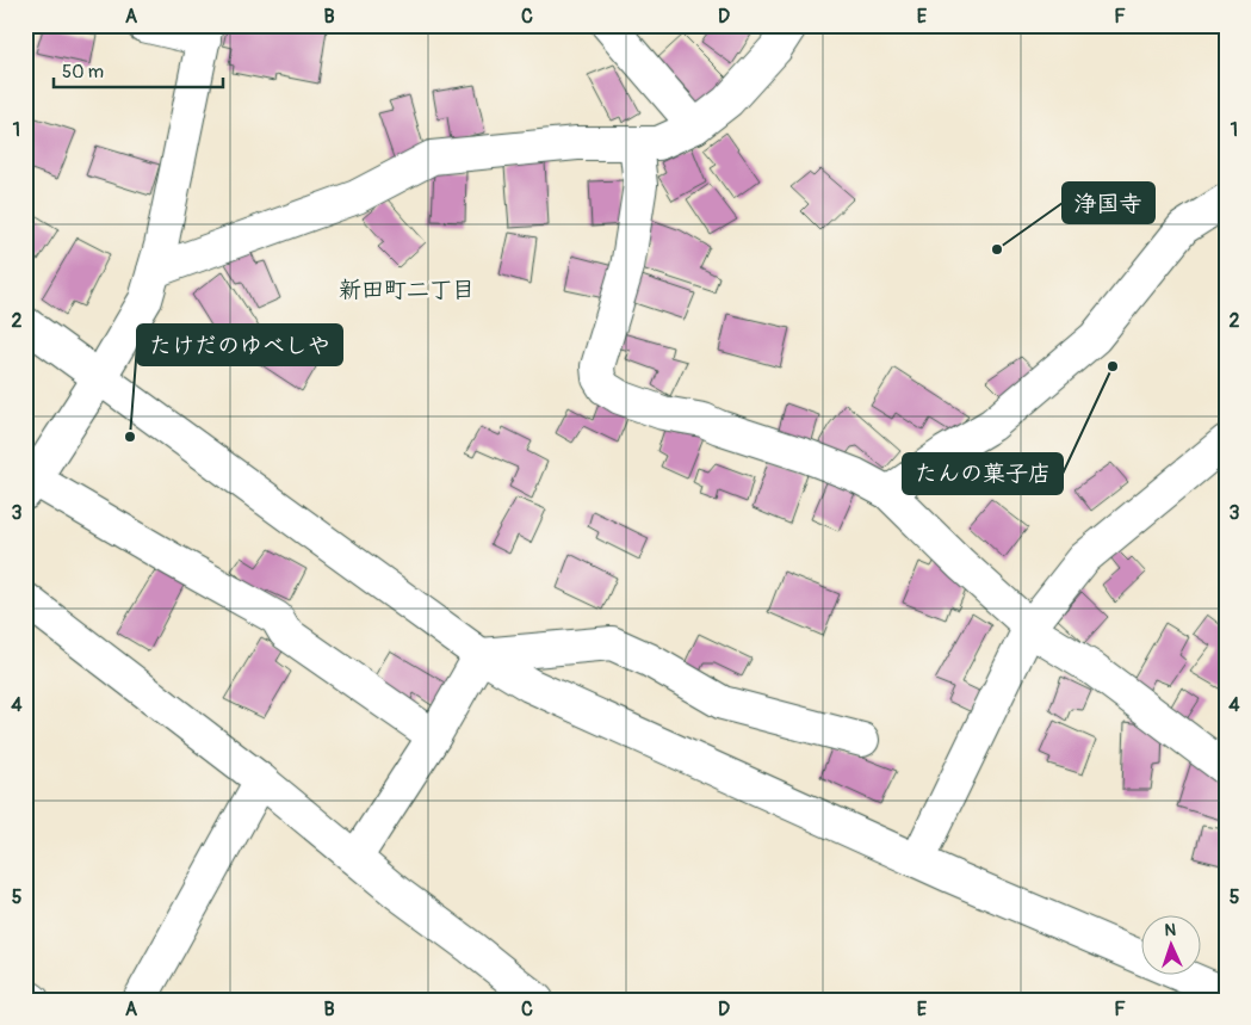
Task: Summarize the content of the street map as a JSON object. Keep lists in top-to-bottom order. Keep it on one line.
{"districts":["新田町二丁目"],"places":["浄国寺","たんの菓子店","たけだのゆべしや"],"scale_bar":"50 m","north":"top","grid":{"columns":["A","B","C","D","E","F"],"rows":["1","2","3","4","5"]}}
